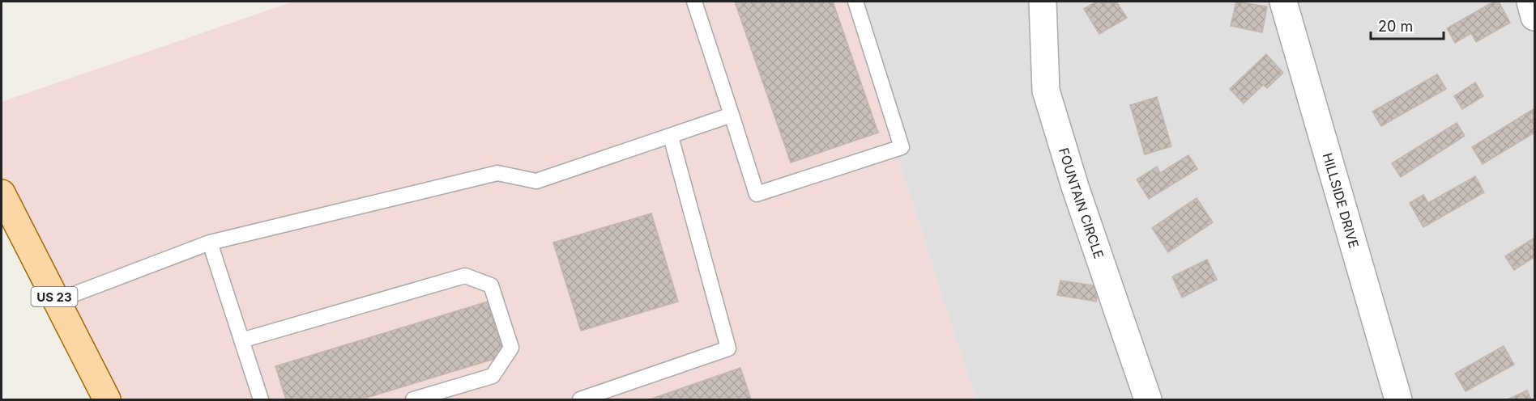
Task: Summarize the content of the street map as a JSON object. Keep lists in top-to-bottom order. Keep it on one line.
{"streets":{"main road":["US 23"],"street":["HILLSIDE DRIVE","FOUNTAIN CIRCLE"]},"scale_bar":"20 m"}
